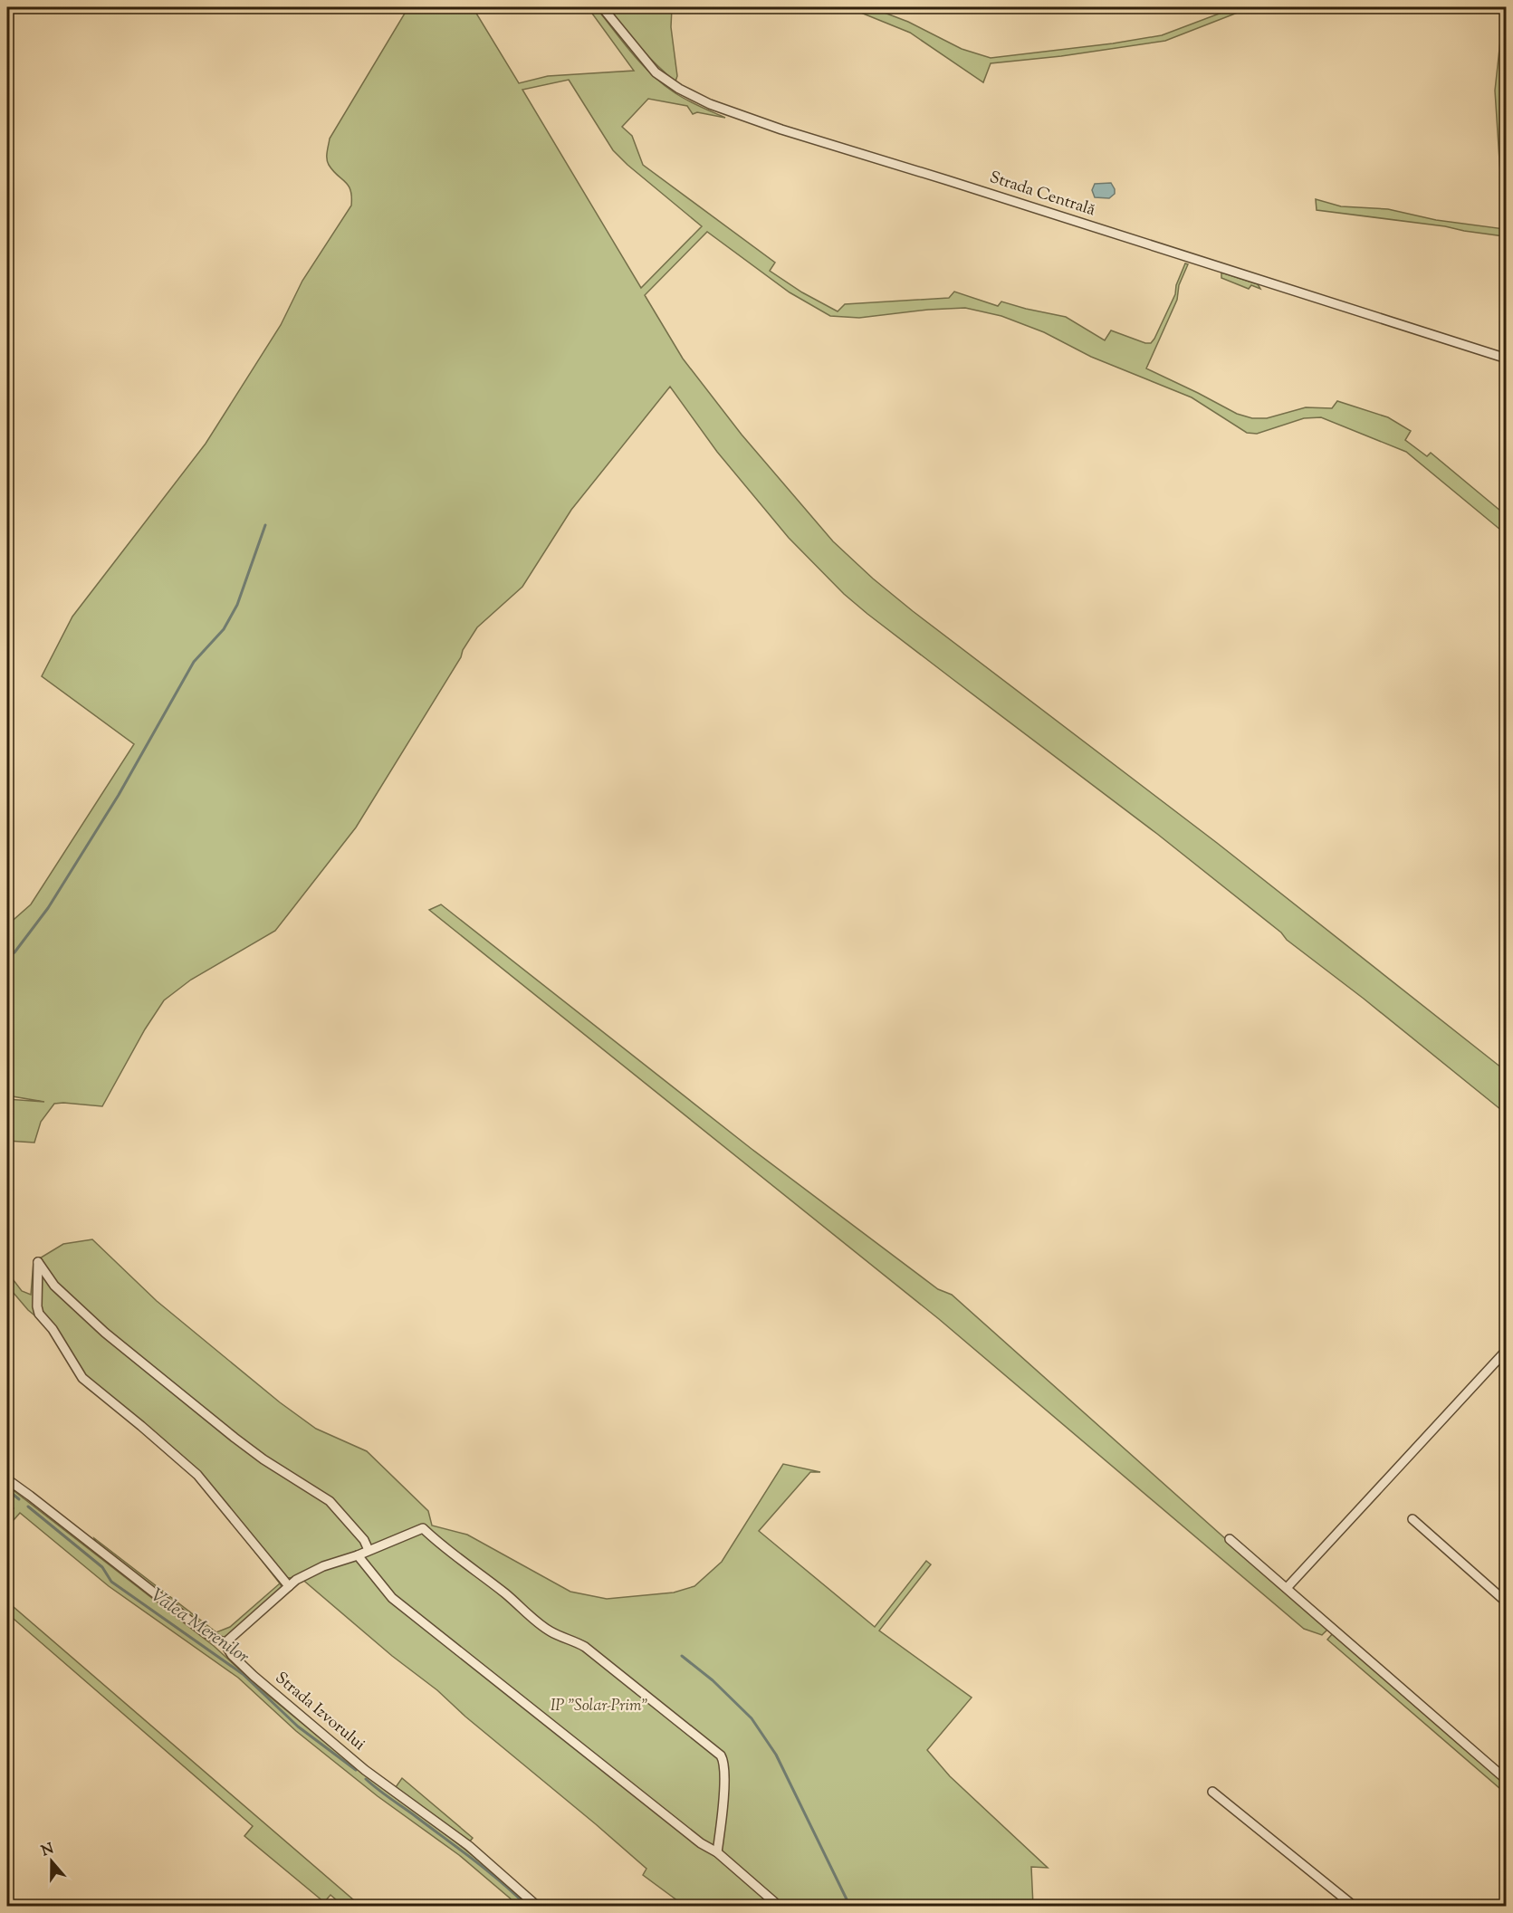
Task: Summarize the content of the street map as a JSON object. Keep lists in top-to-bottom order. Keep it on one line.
{"streets":{"street":["Strada Centrală","Strada Izvorului"]},"water":["Valea Merenilor"],"parks":["IP \"Solar-Prim\""],"north":"top"}
